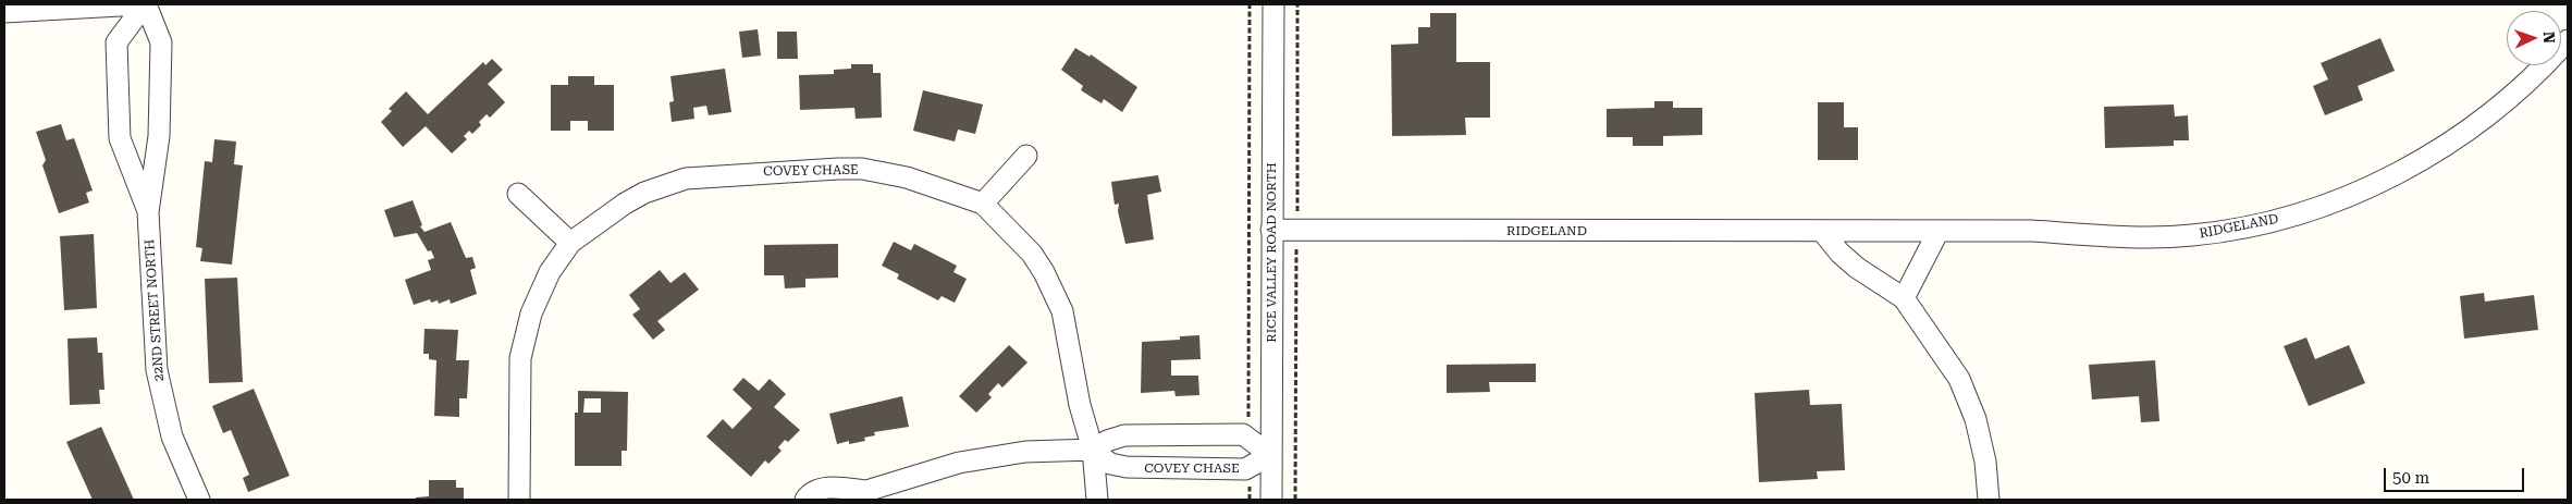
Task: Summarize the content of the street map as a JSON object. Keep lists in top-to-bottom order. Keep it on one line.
{"streets":{"street":["COVEY CHASE","RIDGELAND","RICE VALLEY ROAD NORTH","22ND STREET NORTH"]},"crossings":[["COVEY CHASE","RICE VALLEY ROAD NORTH"],["RIDGELAND","RICE VALLEY ROAD NORTH"]],"scale_bar":"50 m","north":"right"}
